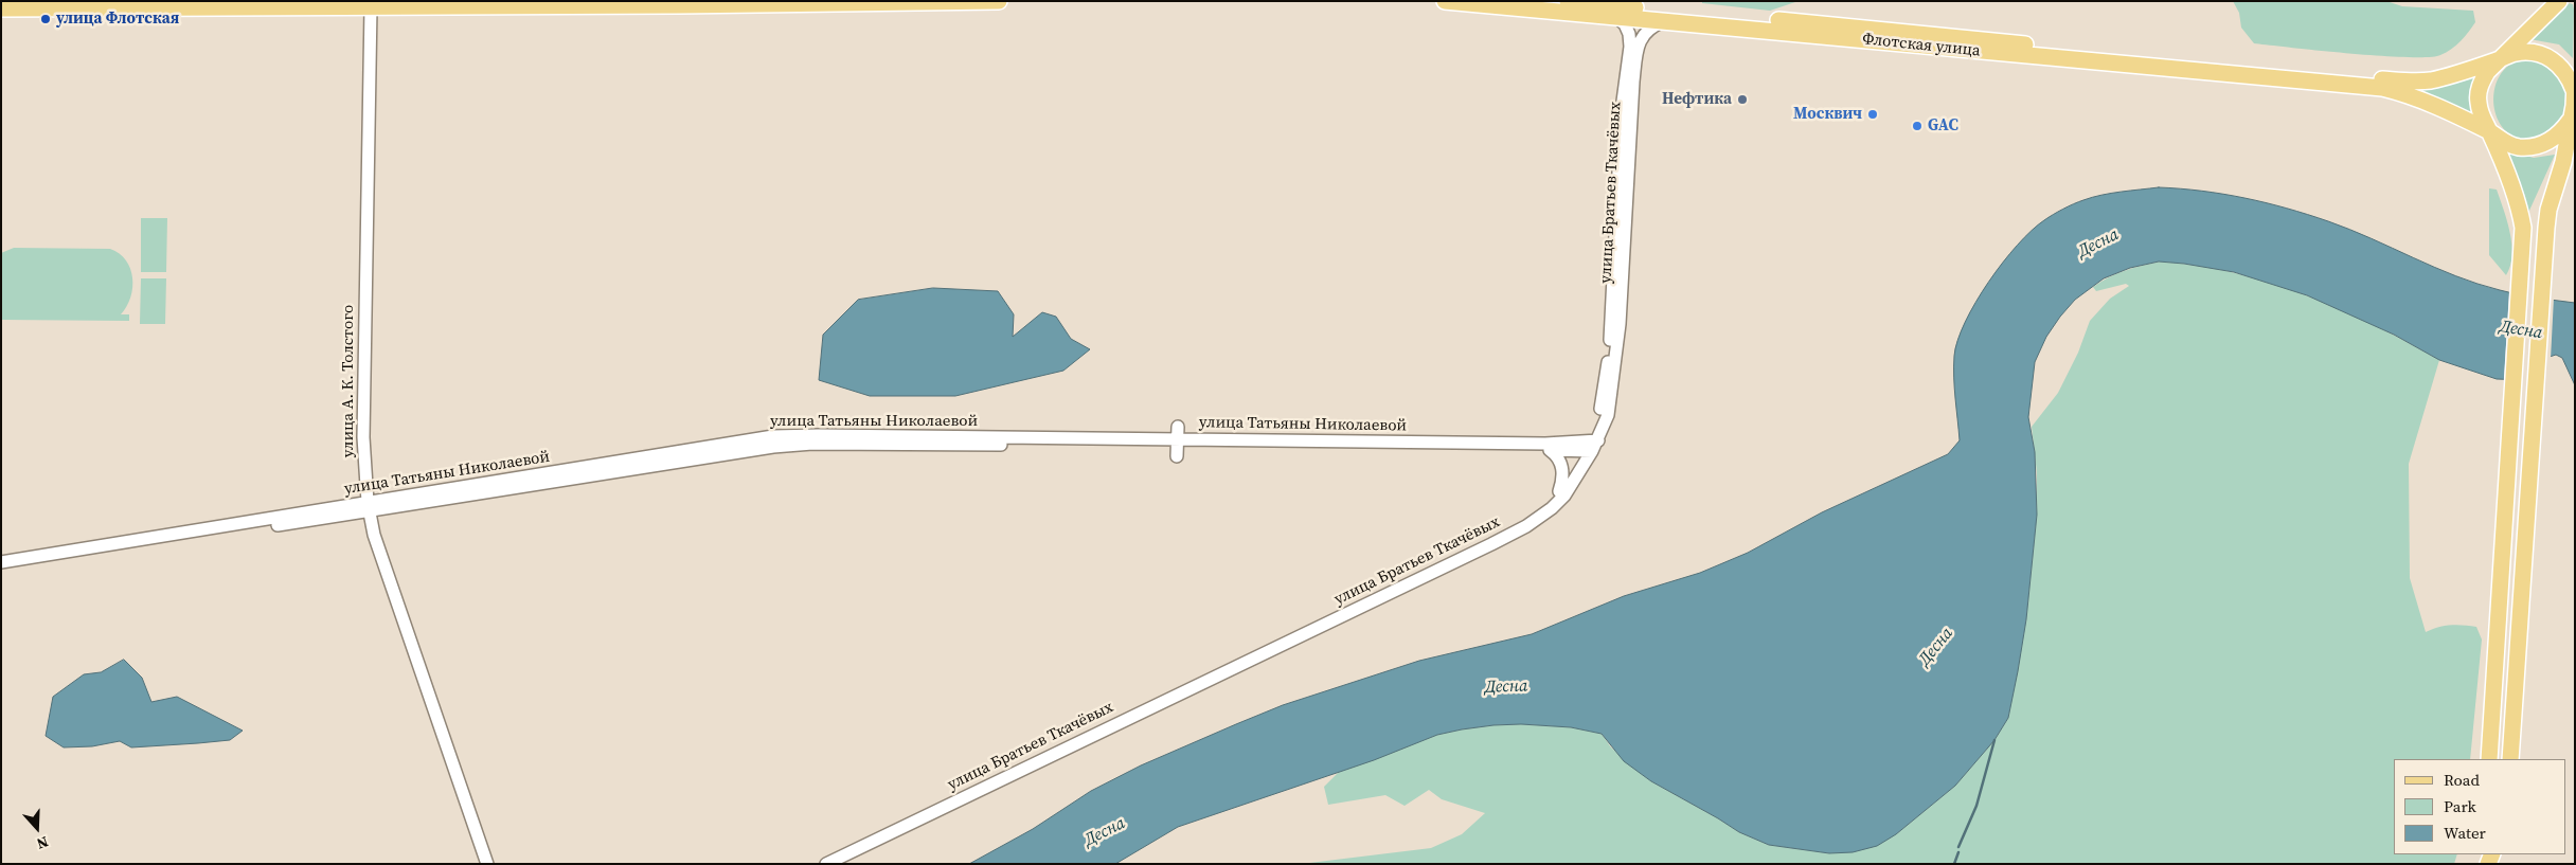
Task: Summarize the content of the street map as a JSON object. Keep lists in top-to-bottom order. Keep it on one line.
{"streets":{"main road":["Флотская улица"],"street":["улица Братьев Ткачёвых","улица А. К. Толстого","улица Татьяны Николаевой"]},"crossings":[["Флотская улица","улица Братьев Ткачёвых"],["улица Братьев Ткачёвых","улица Татьяны Николаевой"],["улица А. К. Толстого","улица Татьяны Николаевой"]],"water":["Десна"],"places":["улица Флотская","Нефтика","Москвич","GAC"],"legend":["Road","Park","Water"],"north":"bottom"}
